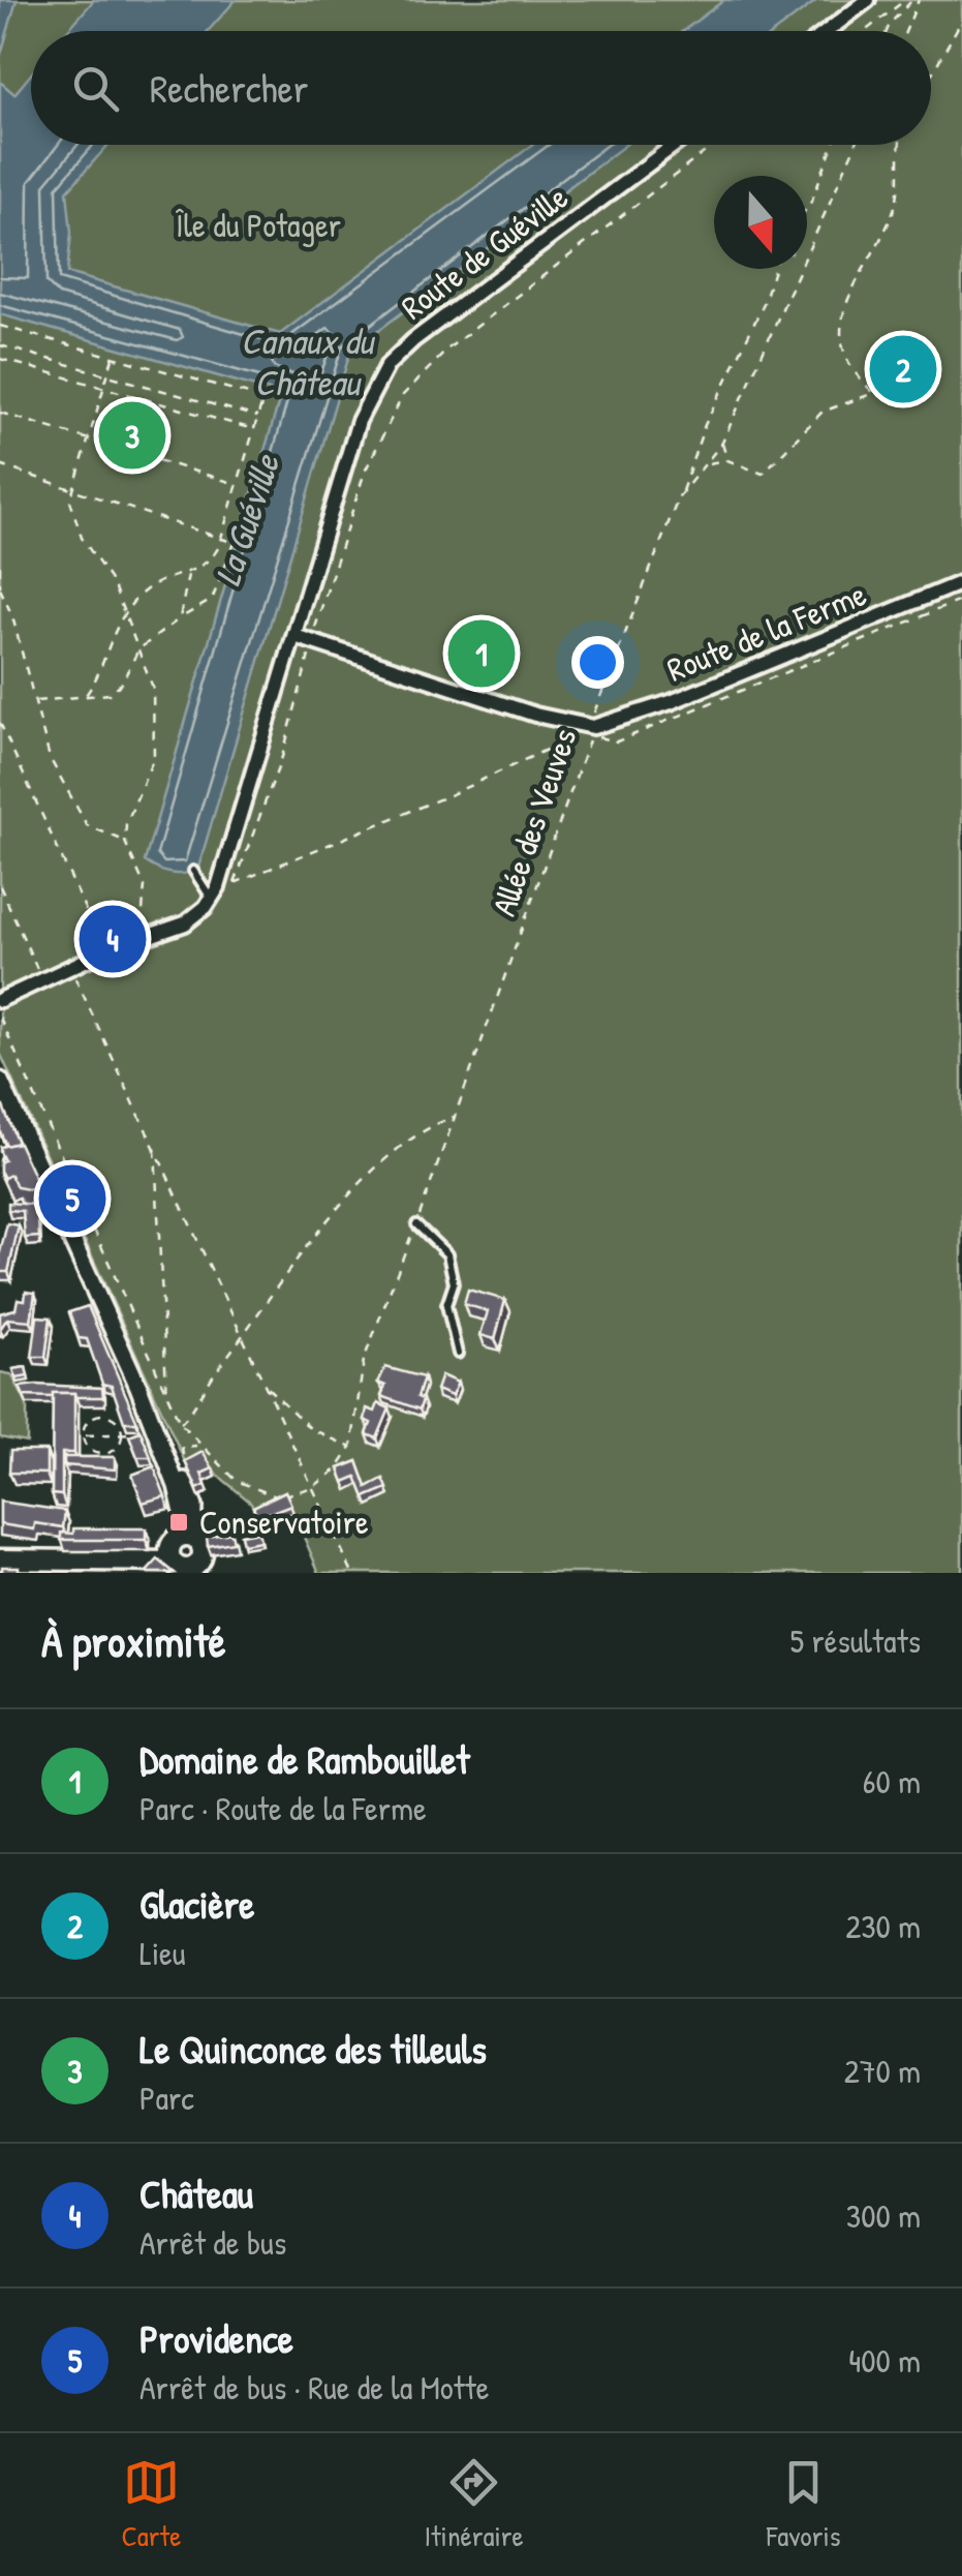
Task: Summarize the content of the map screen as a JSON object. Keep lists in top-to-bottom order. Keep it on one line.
{"streets":{"street":["Route de Guéville","Route de la Ferme"],"path":["Allée des Veuves"]},"crossings":[["Route de Guéville","Route de la Ferme"],["Route de la Ferme","Allée des Veuves"]],"water":["Canaux du Château","La Guéville"],"parks":["Île du Potager"],"places":{"transit":["Conservatoire"]},"north":"bottom","page":{"search":"Rechercher","pins":["2","3","1","4","5"],"heading":["À proximité","5 résultats"],"list":[{"mark":"1","name":"Domaine de Rambouillet","note":"Parc · Route de la Ferme","value":"60 m"},{"mark":"2","name":"Glacière","note":"Lieu","value":"230 m"},{"mark":"3","name":"Le Quinconce des tilleuls","note":"Parc","value":"270 m"},{"mark":"4","name":"Château","note":"Arrêt de bus","value":"300 m"},{"mark":"5","name":"Providence","note":"Arrêt de bus · Rue de la Motte","value":"400 m"}],"nav":["Carte","Itinéraire","Favoris"]}}
